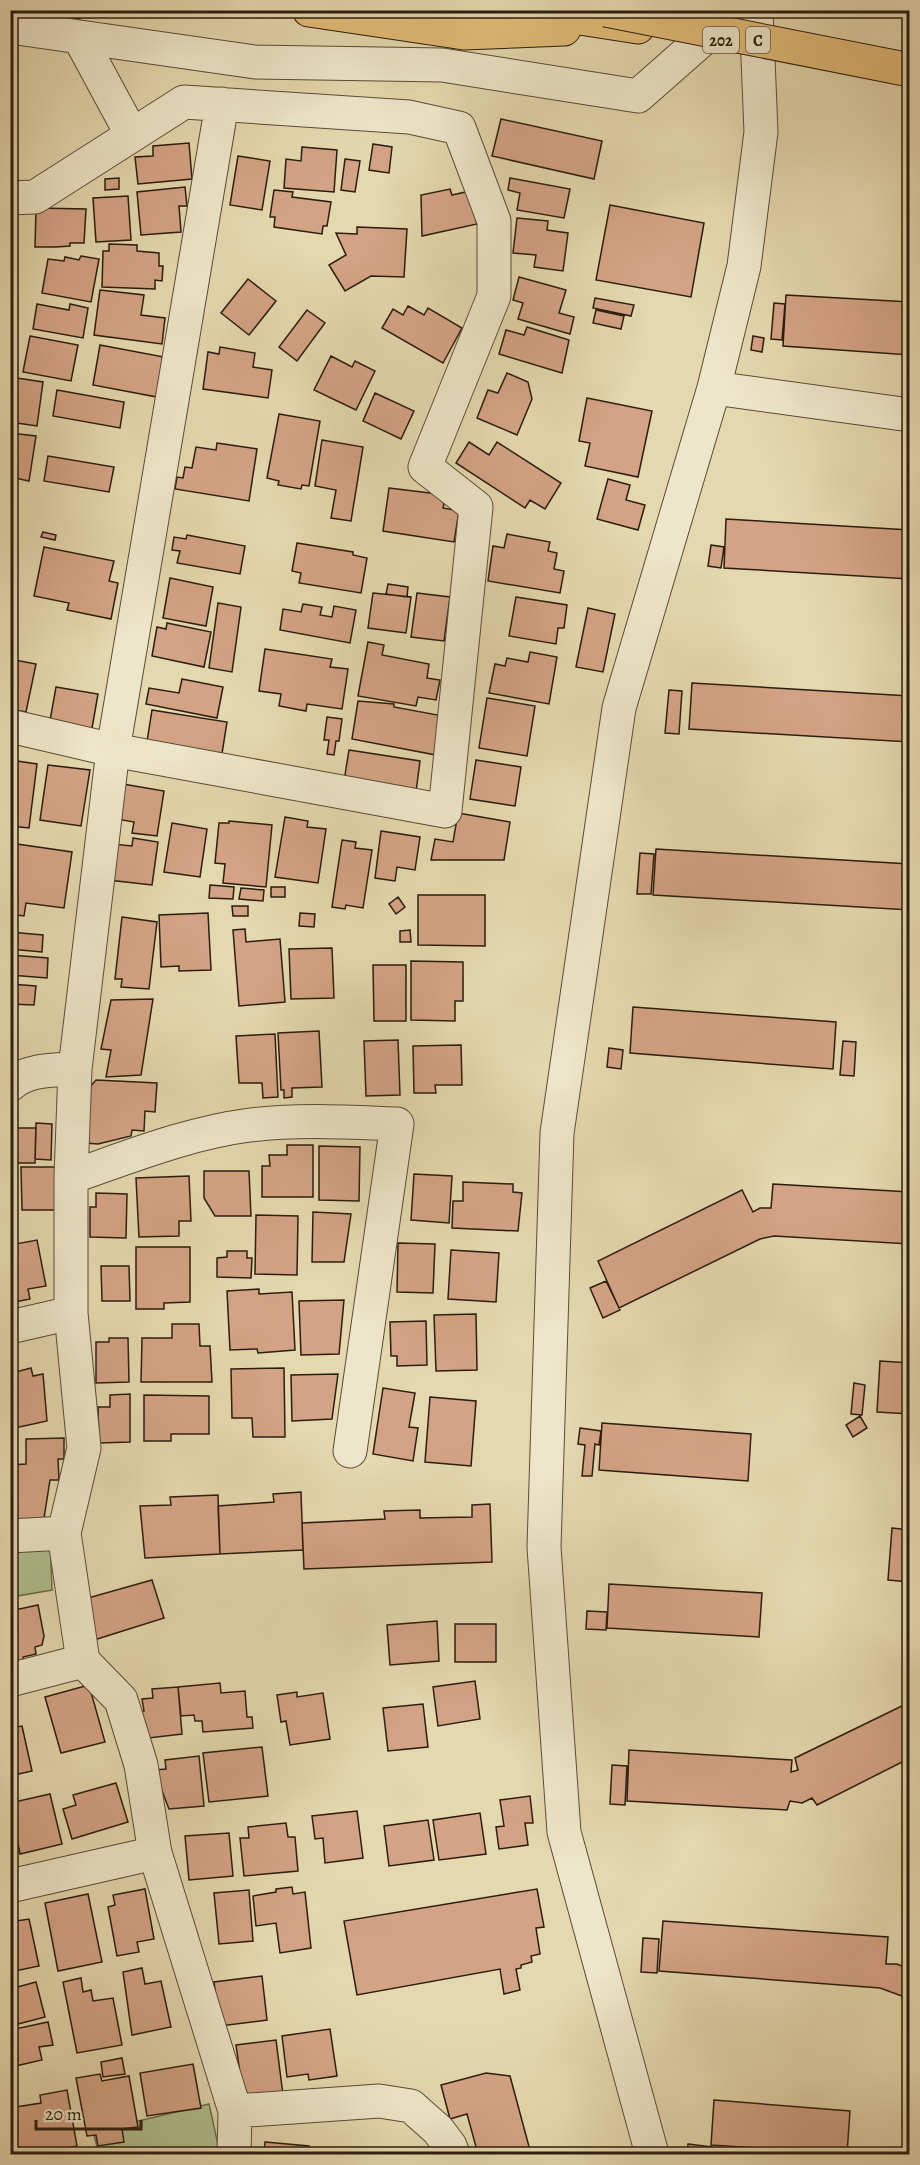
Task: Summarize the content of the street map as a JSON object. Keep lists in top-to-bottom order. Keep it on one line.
{"streets":{"highway":["202","C"]},"scale_bar":"20 m"}
